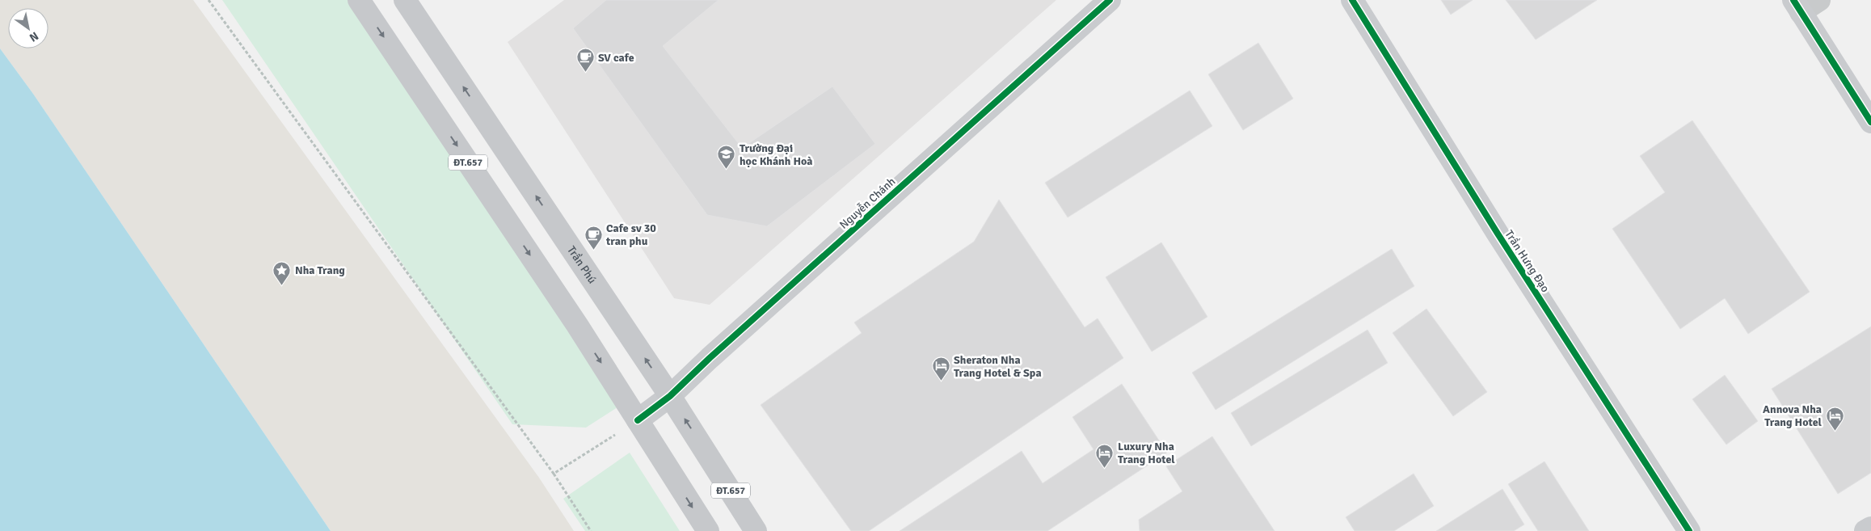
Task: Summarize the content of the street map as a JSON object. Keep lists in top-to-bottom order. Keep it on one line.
{"streets":{"main road":["ĐT.657","Trần Phú"],"street":["Nguyễn Chánh","Trần Hưng Đạo"]},"crossings":[["ĐT.657","Nguyễn Chánh"],["Nguyễn Chánh","Trần Phú"]],"places":{"cafe":["SV cafe","Cafe sv 30 tran phu"],"school or university":["Trường Đại học Khánh Hoà"],"place":["Nha Trang"],"hotel":["Sheraton Nha Trang Hotel & Spa","Annova Nha Trang Hotel","Luxury Nha Trang Hotel"]},"north":"bottom right"}
